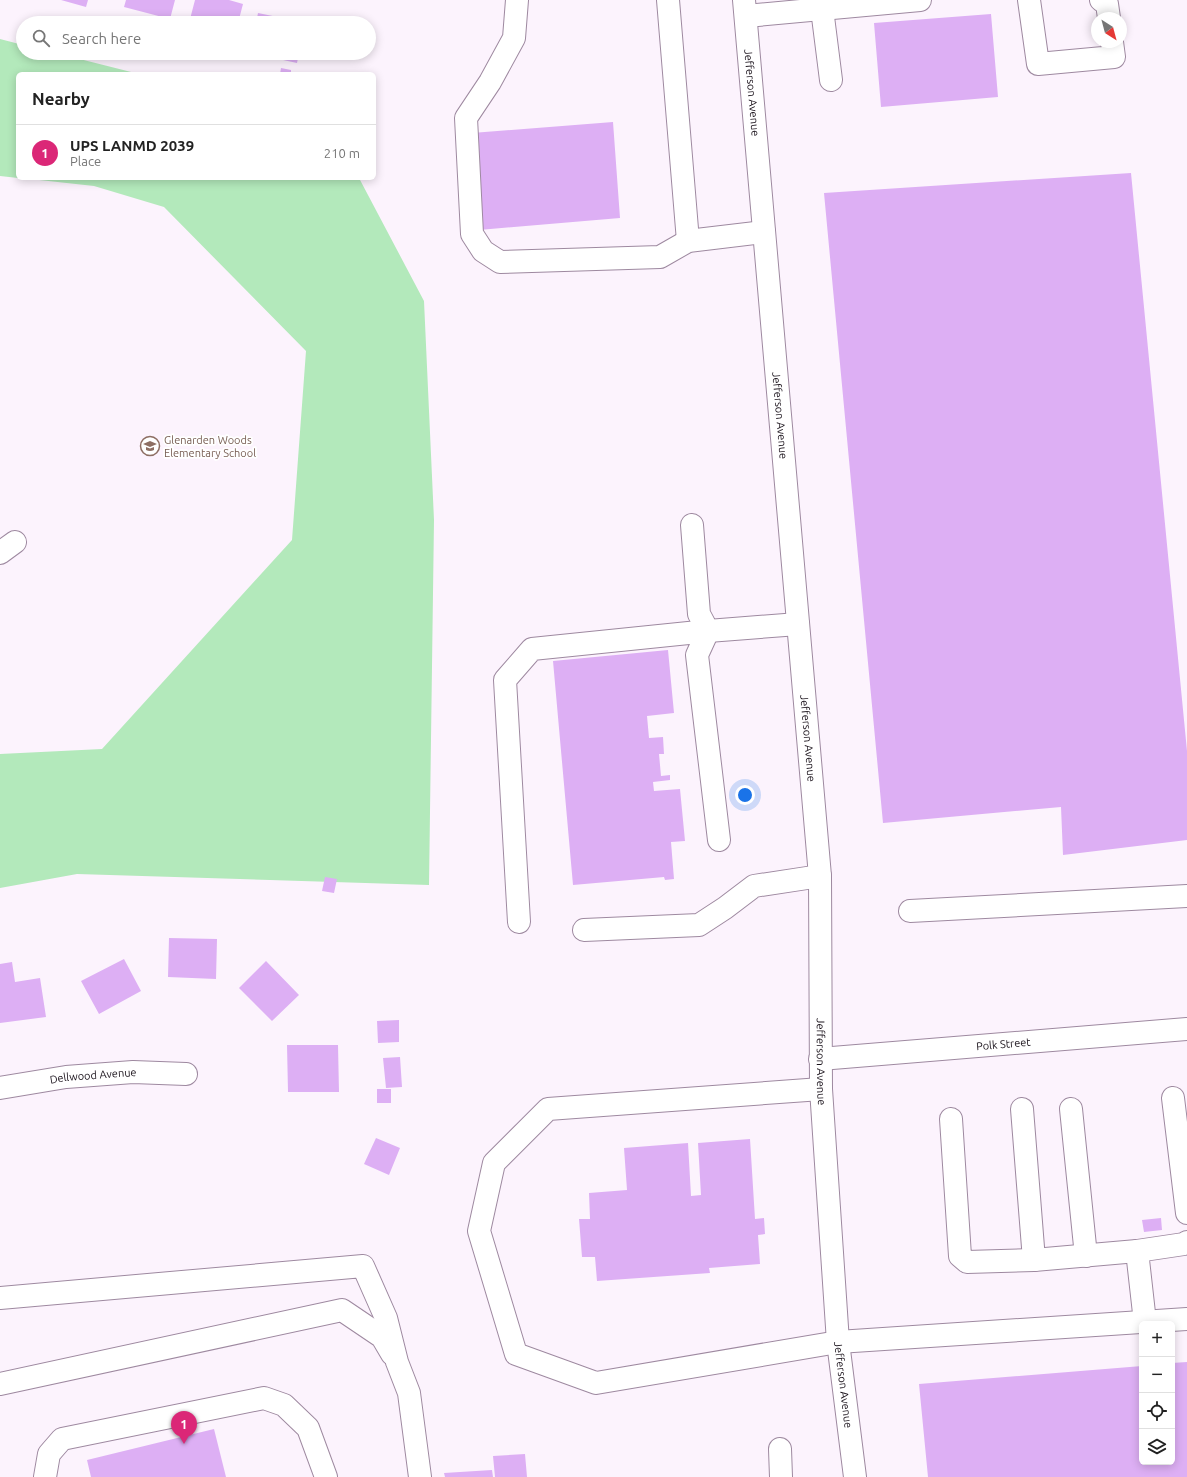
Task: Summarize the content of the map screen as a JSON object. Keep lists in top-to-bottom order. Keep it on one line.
{"streets":{"street":["Jefferson Avenue","Polk Street","Dellwood Avenue"]},"crossings":[["Jefferson Avenue","Polk Street"]],"places":{"school or university":["Glenarden Woods Elementary School"]},"north":"bottom right","page":{"search":"Search here","heading":"Nearby","list":[{"mark":"1","name":"UPS LANMD 2039","note":"Place","value":"210 m"}],"map_buttons":["+","−"],"pins":"1"}}
